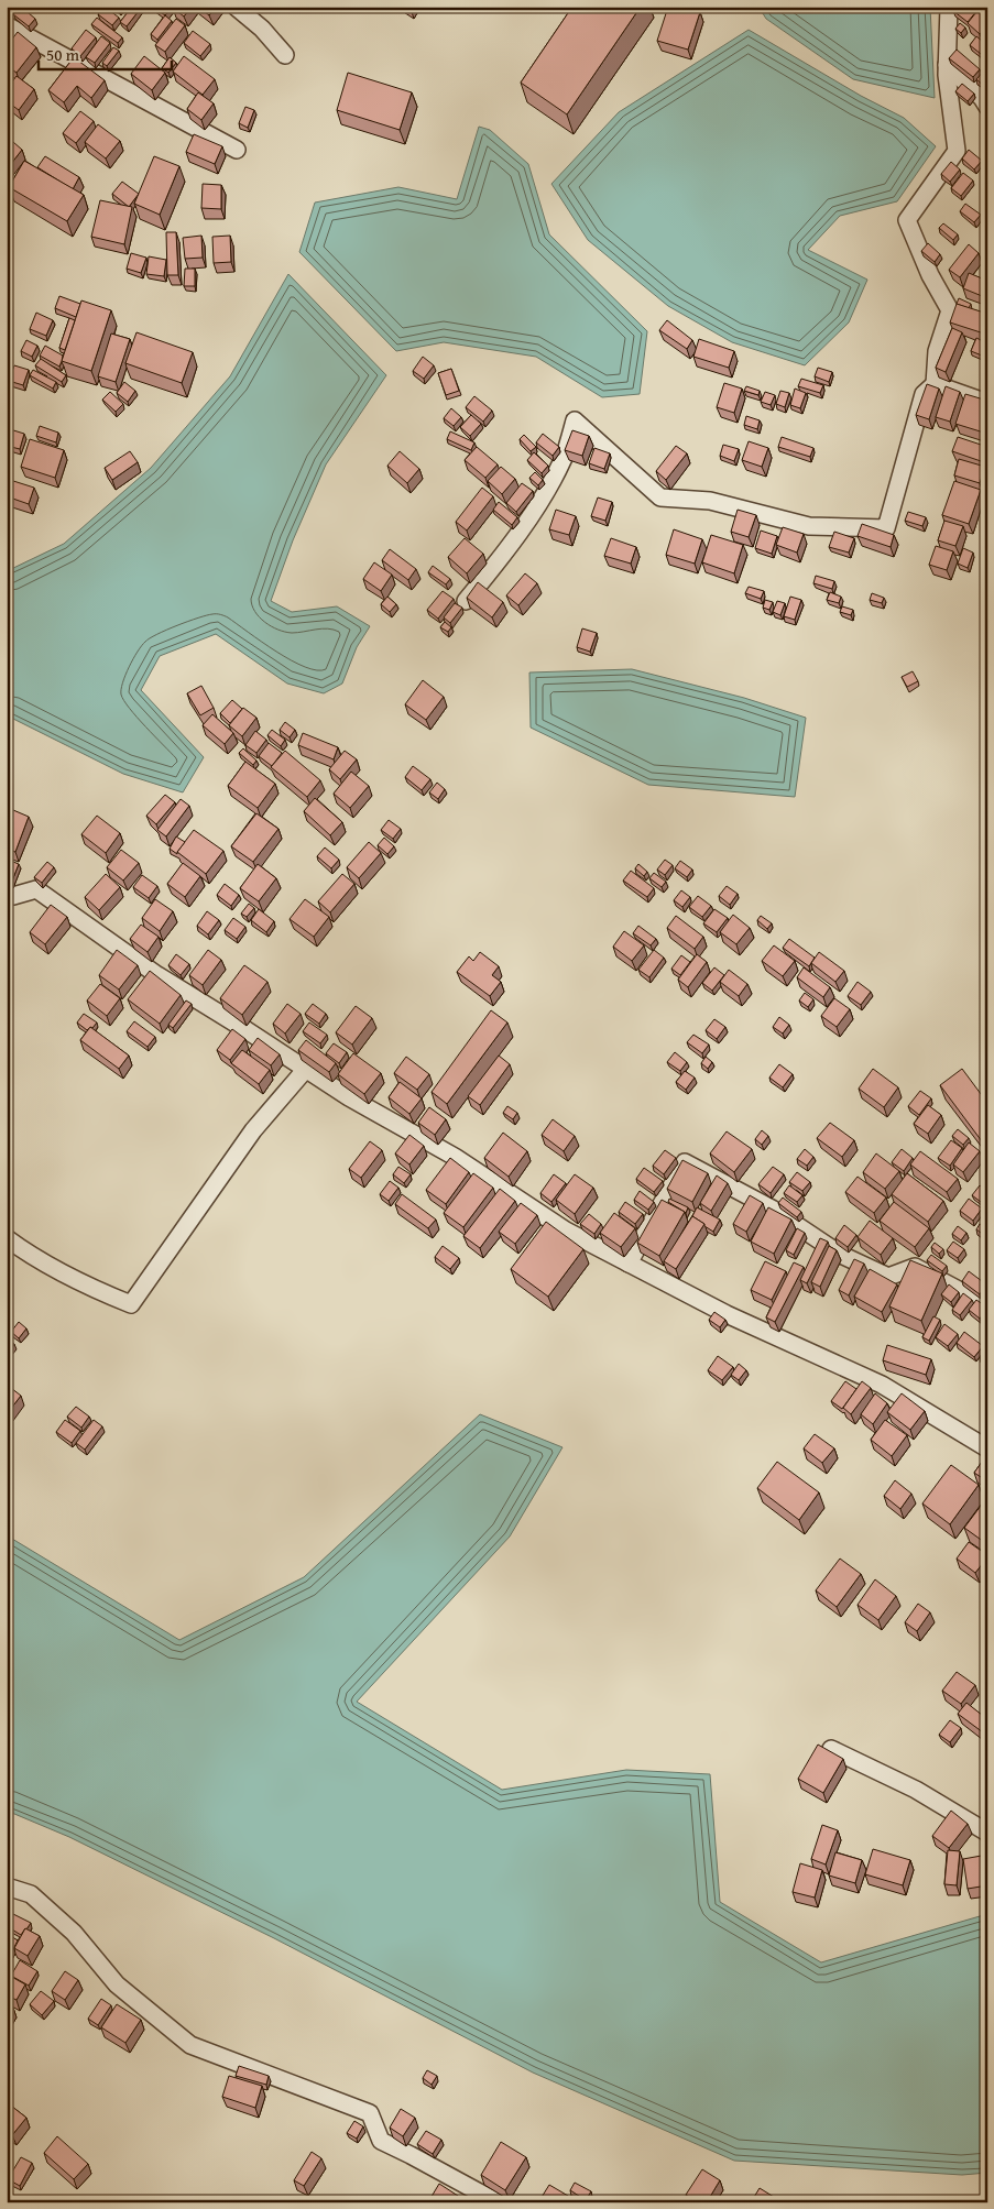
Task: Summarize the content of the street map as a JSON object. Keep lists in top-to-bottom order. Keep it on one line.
{"scale_bar":"50 m"}
